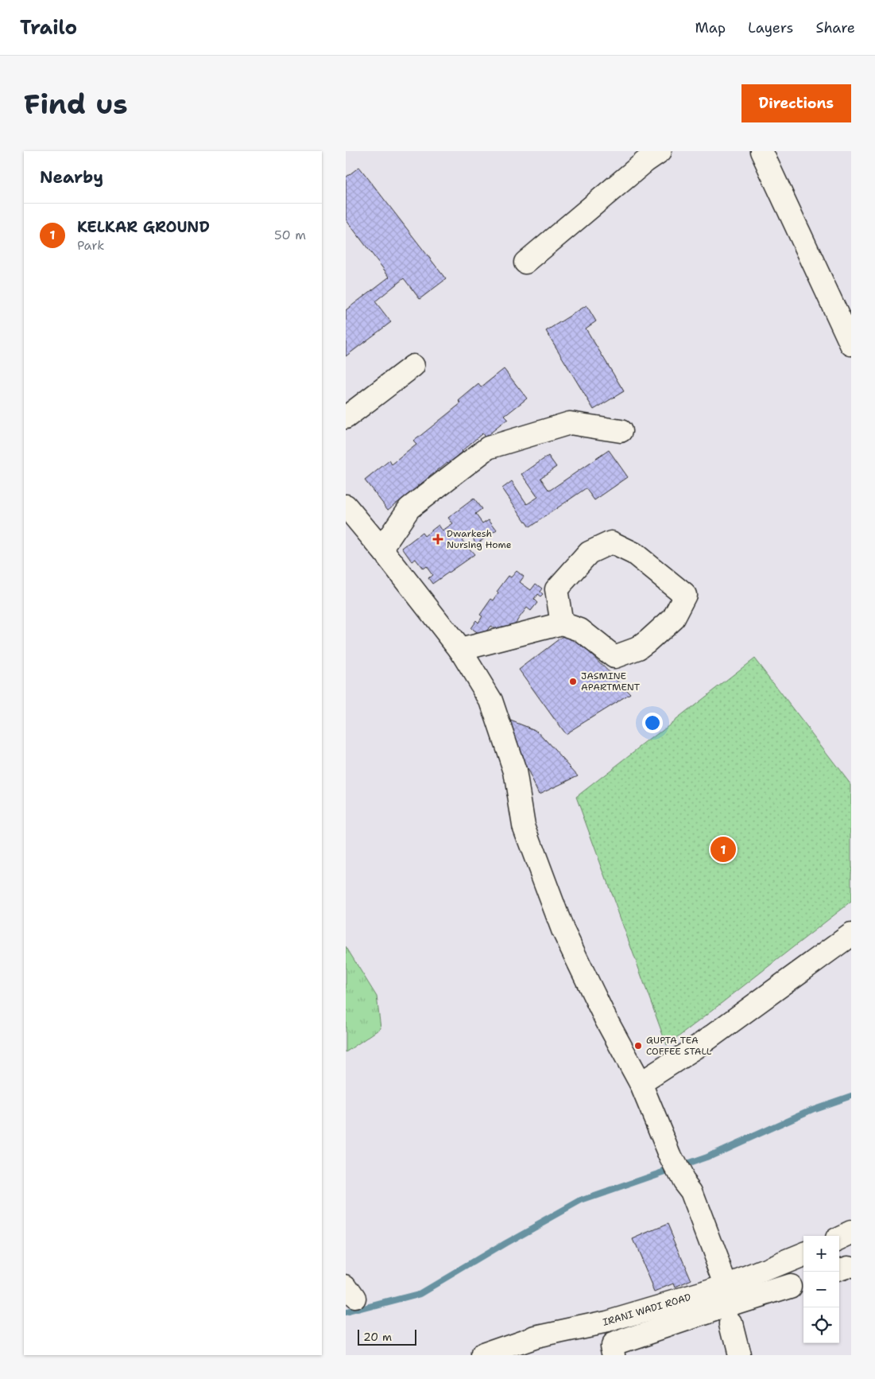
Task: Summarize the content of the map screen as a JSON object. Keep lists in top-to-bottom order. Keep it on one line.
{"streets":{"street":["IRANI WADI ROAD"]},"places":{"health":["Dwarkesh Nursing Home"],"other":["JASMINE APARTMENT","GUPTA TEA COFFEE STALL"]},"scale_bar":"20 m","page":{"header":"Trailo","nav":["Map","Layers","Share"],"buttons":"Directions","title":"Find us","heading":"Nearby","list":[{"mark":"1","name":"KELKAR GROUND","note":"Park","value":"50 m"}],"pins":"1","map_buttons":["+","−"],"scale":"20 m"}}
